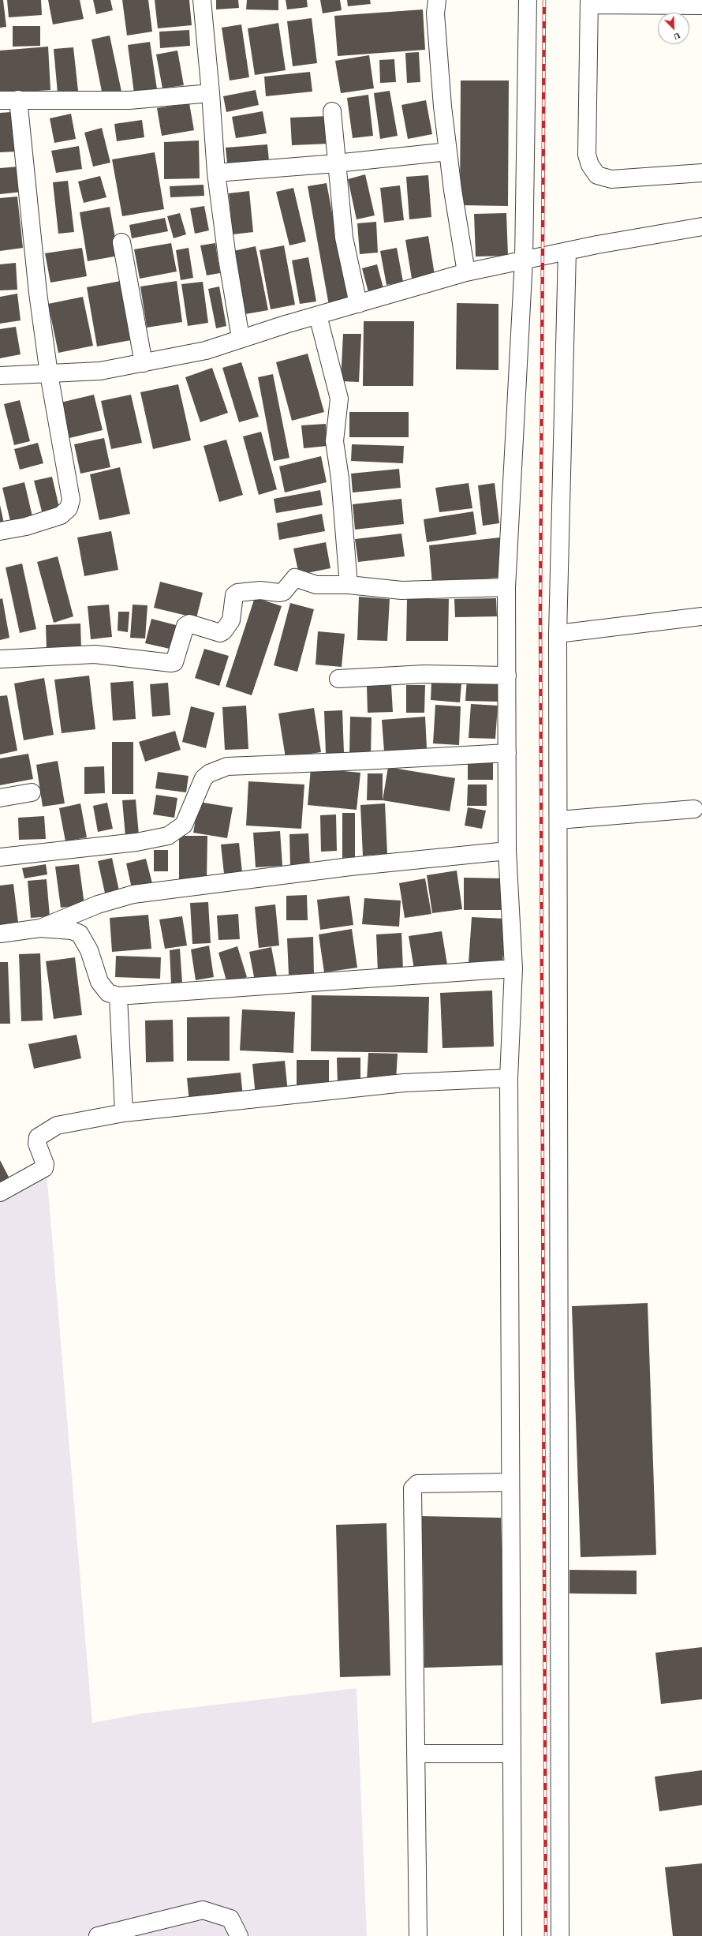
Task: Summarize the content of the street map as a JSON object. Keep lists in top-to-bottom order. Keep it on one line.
{"north":"bottom right"}
